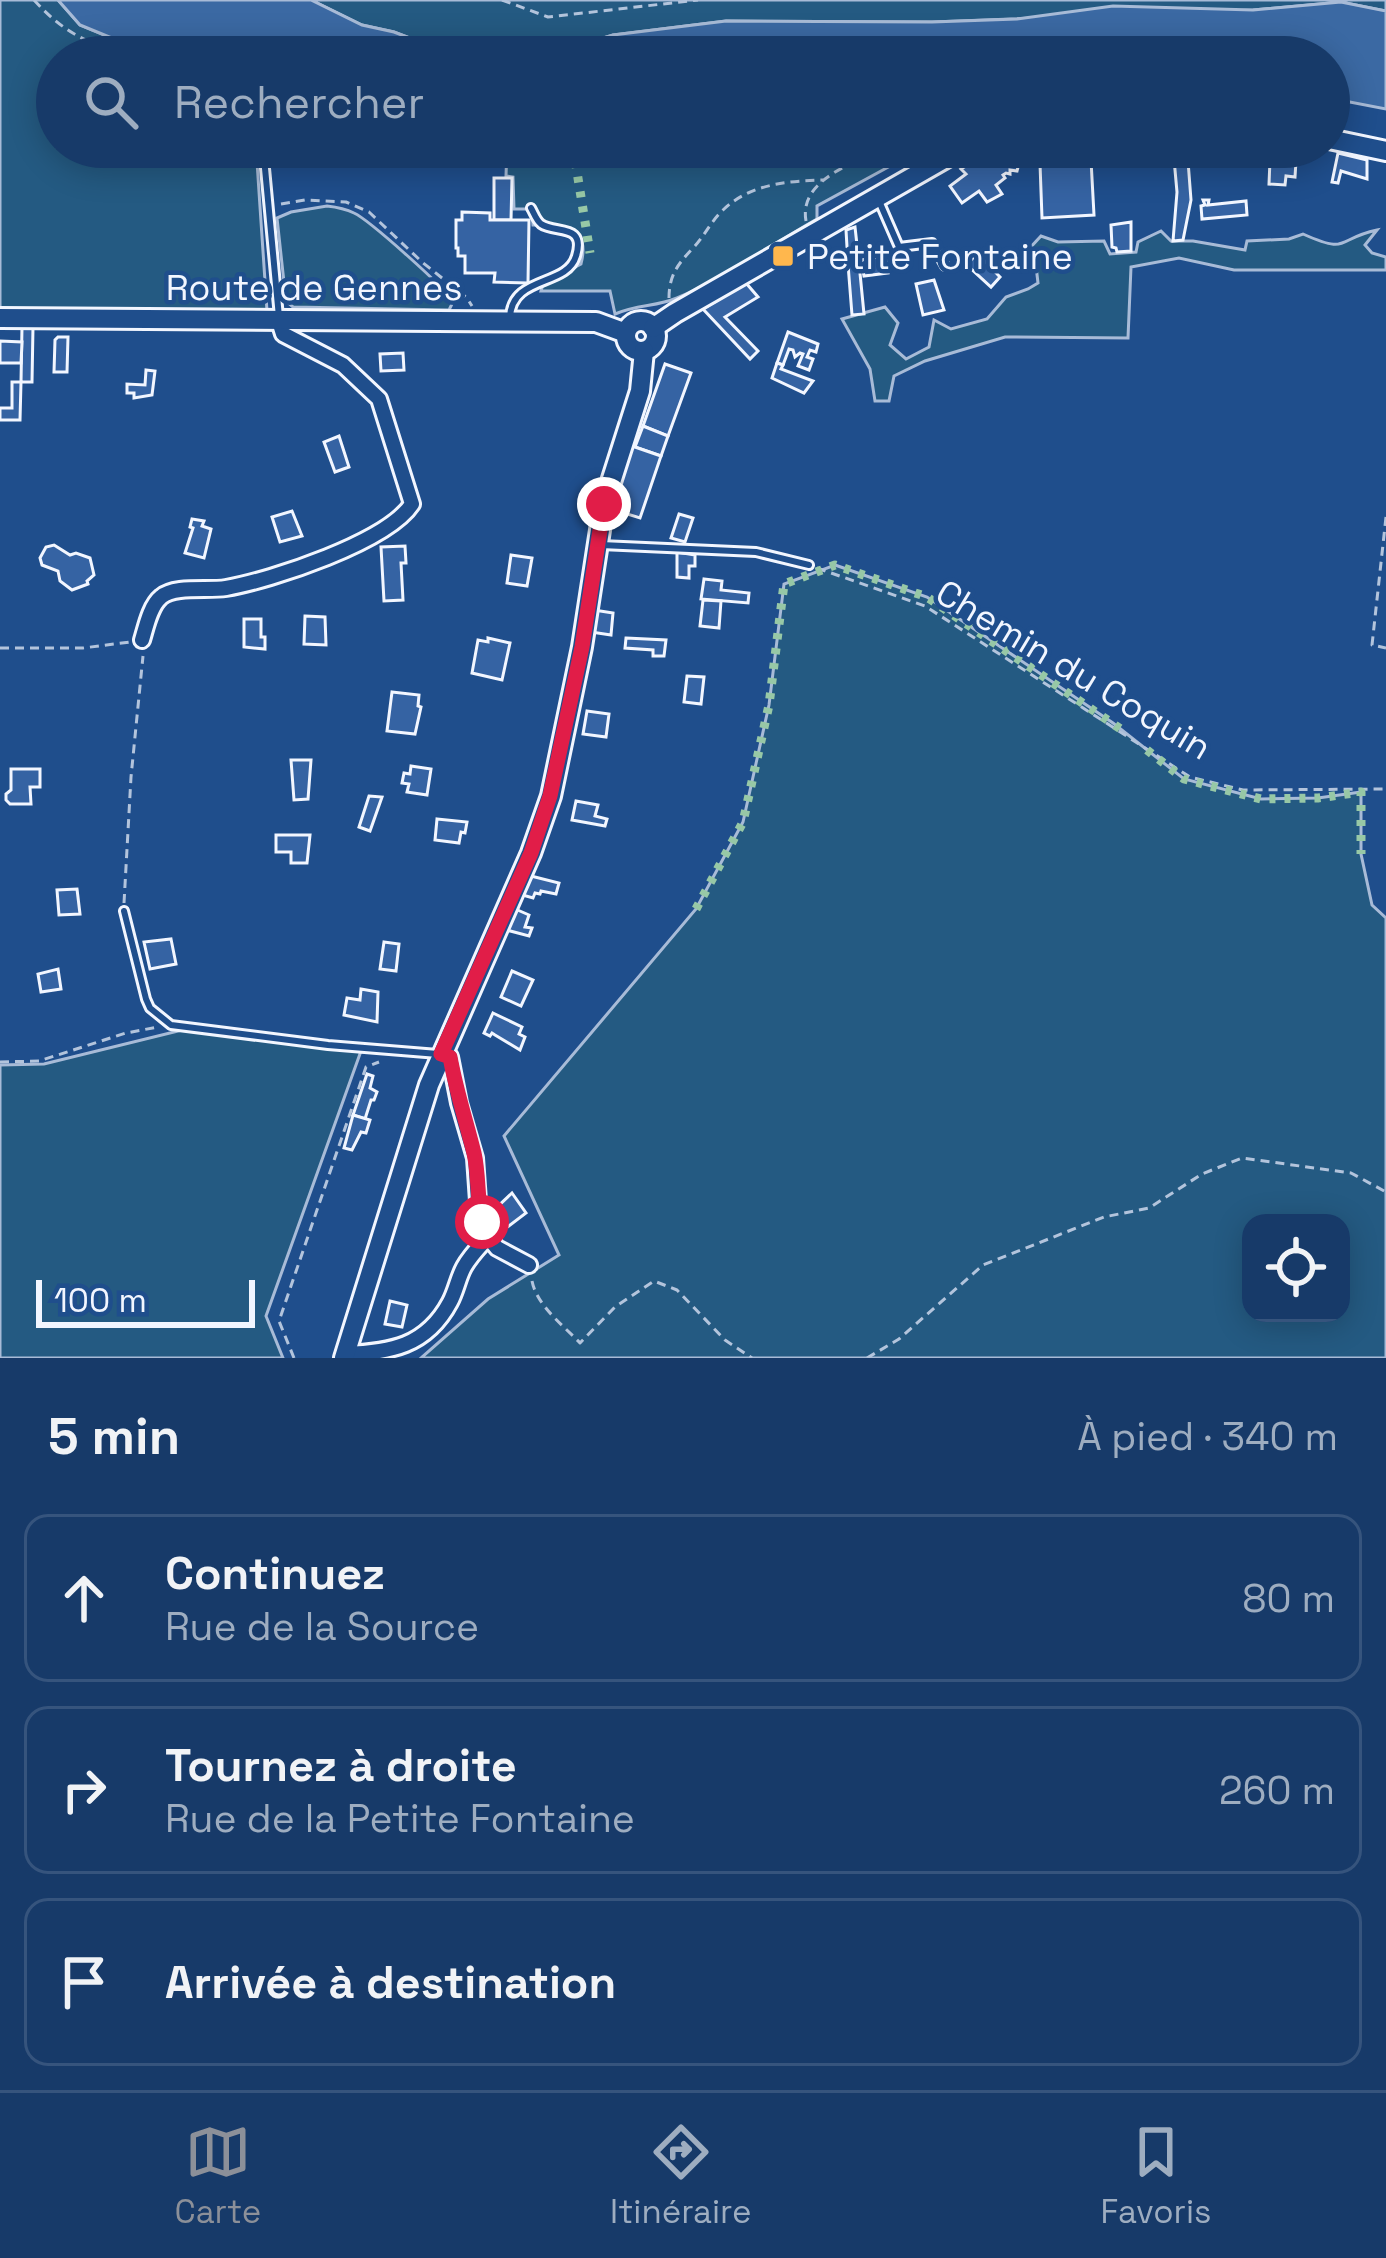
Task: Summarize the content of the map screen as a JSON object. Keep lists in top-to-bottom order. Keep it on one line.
{"streets":{"main road":["Route de Gennes"],"path":["Chemin du Coquin"]},"places":{"transit":["Petite Fontaine"]},"scale_bar":"100 m","page":{"search":"Rechercher","scale":"100 m","heading":["5 min","À pied · 340 m"],"list":[["Continuez","Rue de la Source","80 m"],["Tournez à droite","Rue de la Petite Fontaine","260 m"],"Arrivée à destination"],"nav":["Carte","Itinéraire","Favoris"]}}
